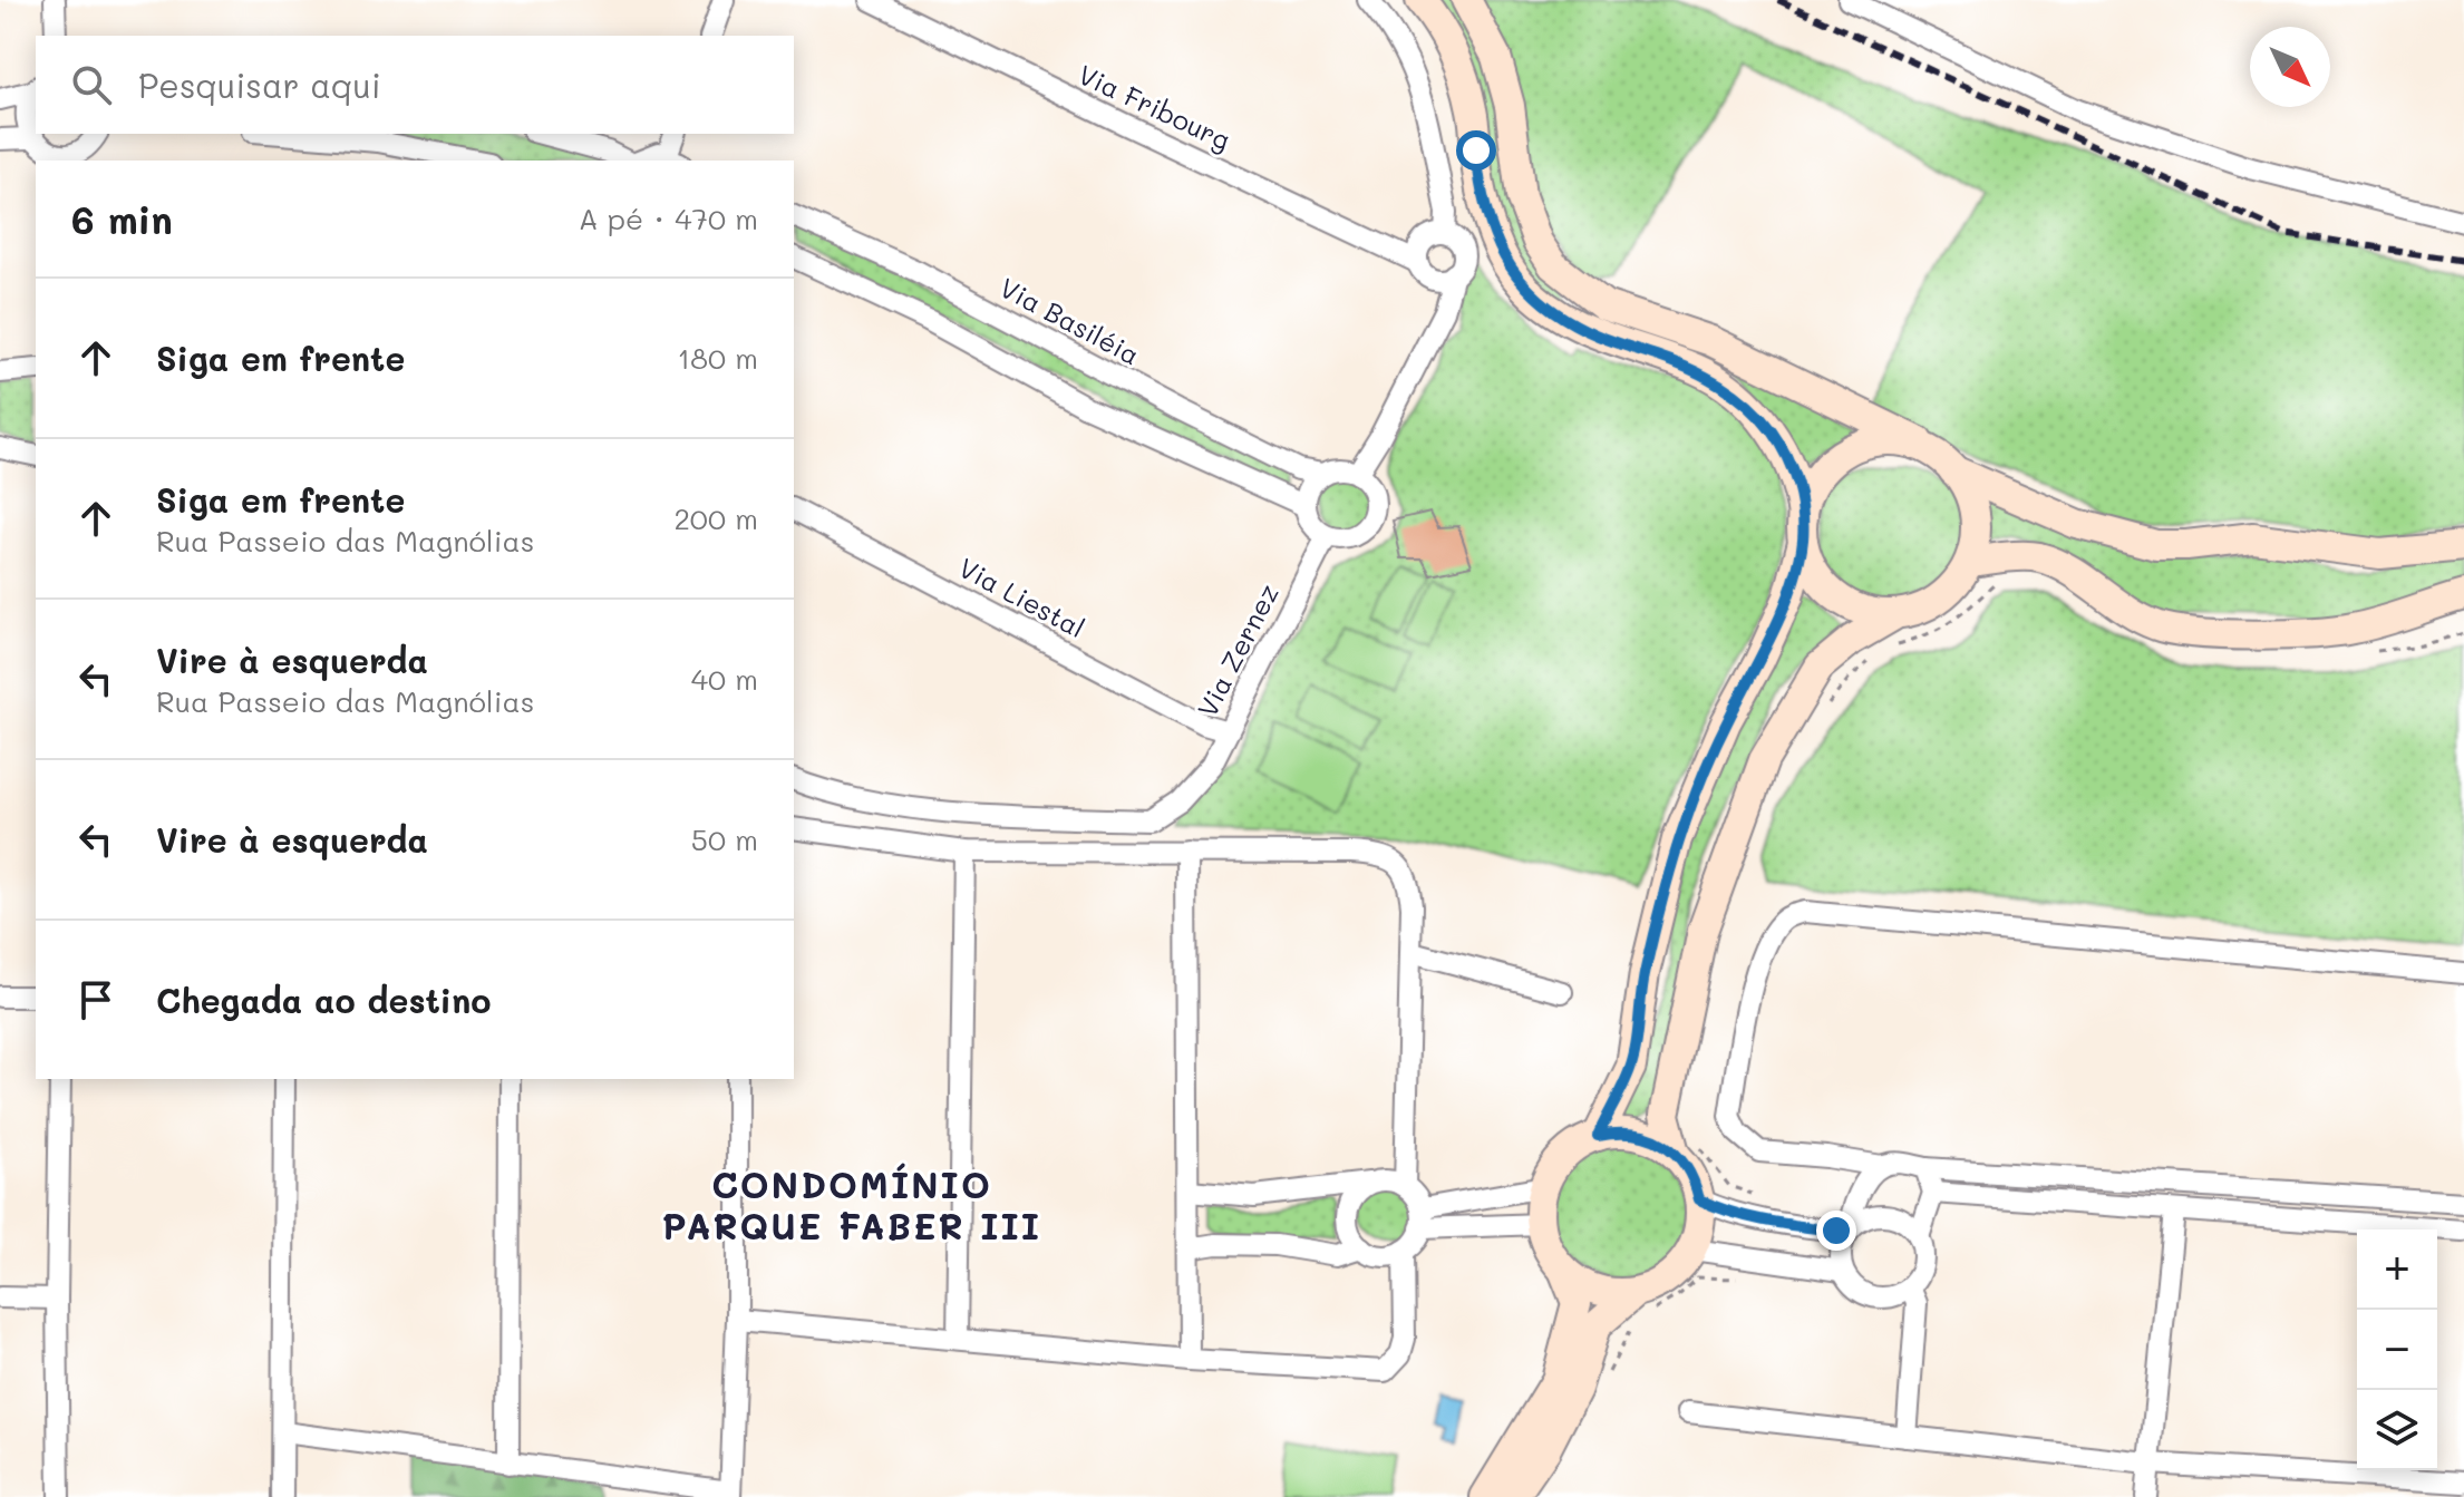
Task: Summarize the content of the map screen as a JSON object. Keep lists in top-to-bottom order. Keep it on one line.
{"streets":{"street":["Via Fribourg","Via Basiléia","Via Liestal","Via Zernez"]},"crossings":[["Via Basiléia","Via Zernez"],["Via Liestal","Via Zernez"]],"districts":["CONDOMÍNIO PARQUE FABER III"],"north":"bottom right","page":{"search":"Pesquisar aqui","heading":["6 min","A pé · 470 m"],"list":[["Siga em frente","180 m"],["Siga em frente","Rua Passeio das Magnólias","200 m"],["Vire à esquerda","Rua Passeio das Magnólias","40 m"],["Vire à esquerda","50 m"],"Chegada ao destino"],"map_buttons":["+","−"]}}
